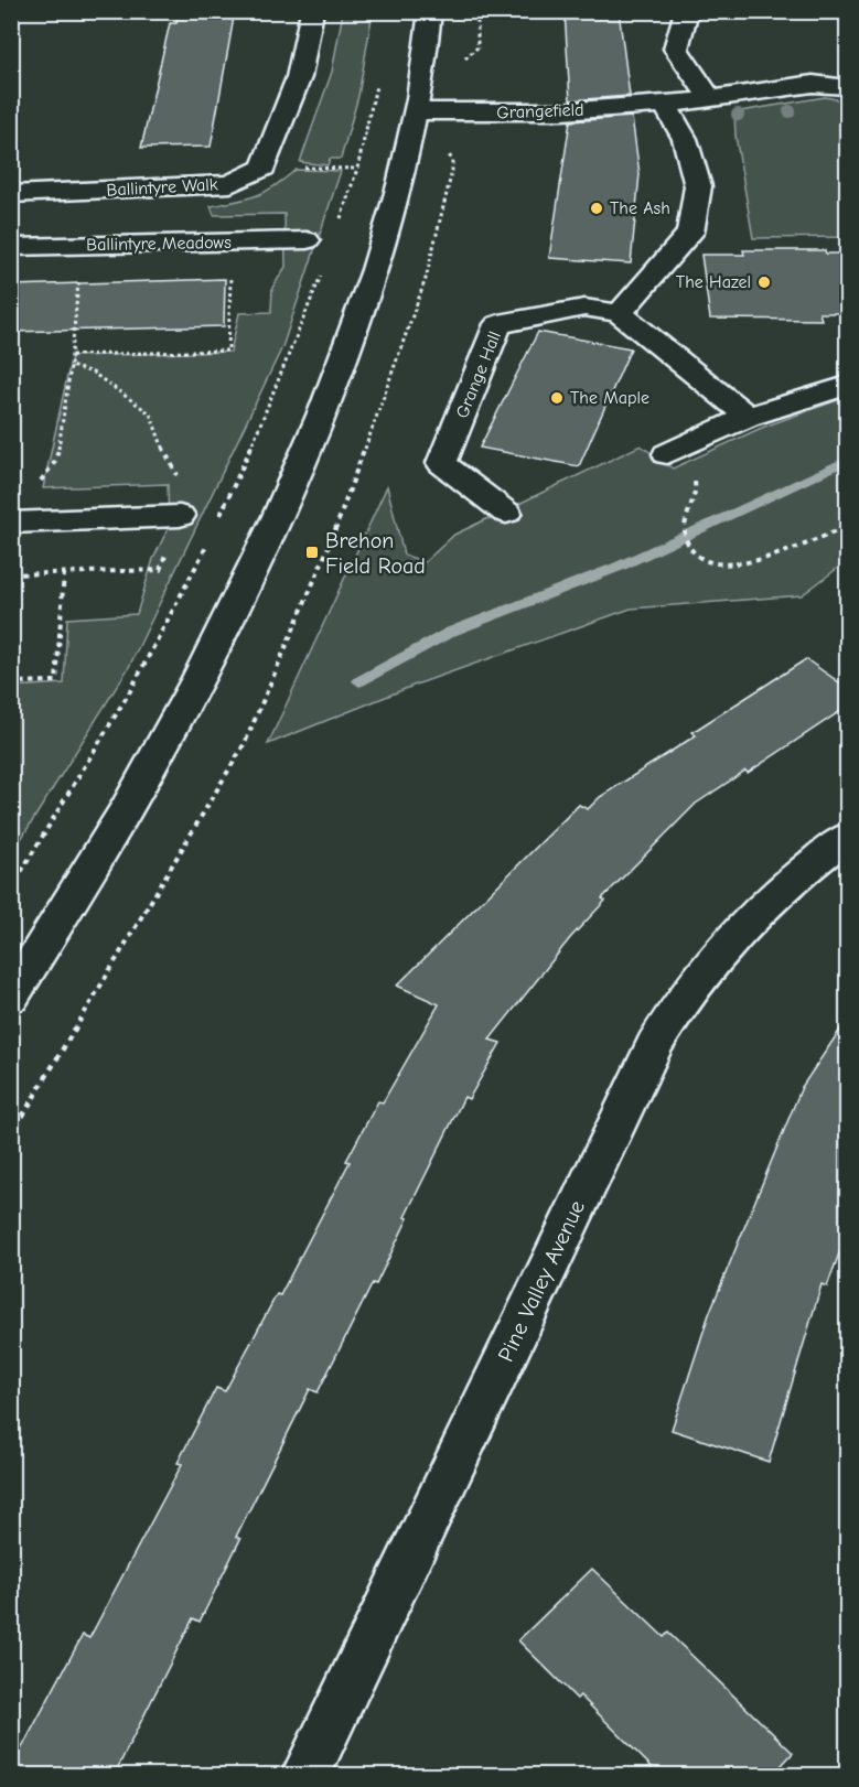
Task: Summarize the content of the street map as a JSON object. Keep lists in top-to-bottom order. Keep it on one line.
{"streets":{"street":["Grangefield","Ballintyre Walk","Ballintyre Meadows","Grange Hall","Pine Valley Avenue"]},"places":{"other":["The Ash","The Hazel","The Maple"],"transit":["Brehon Field Road"]}}
